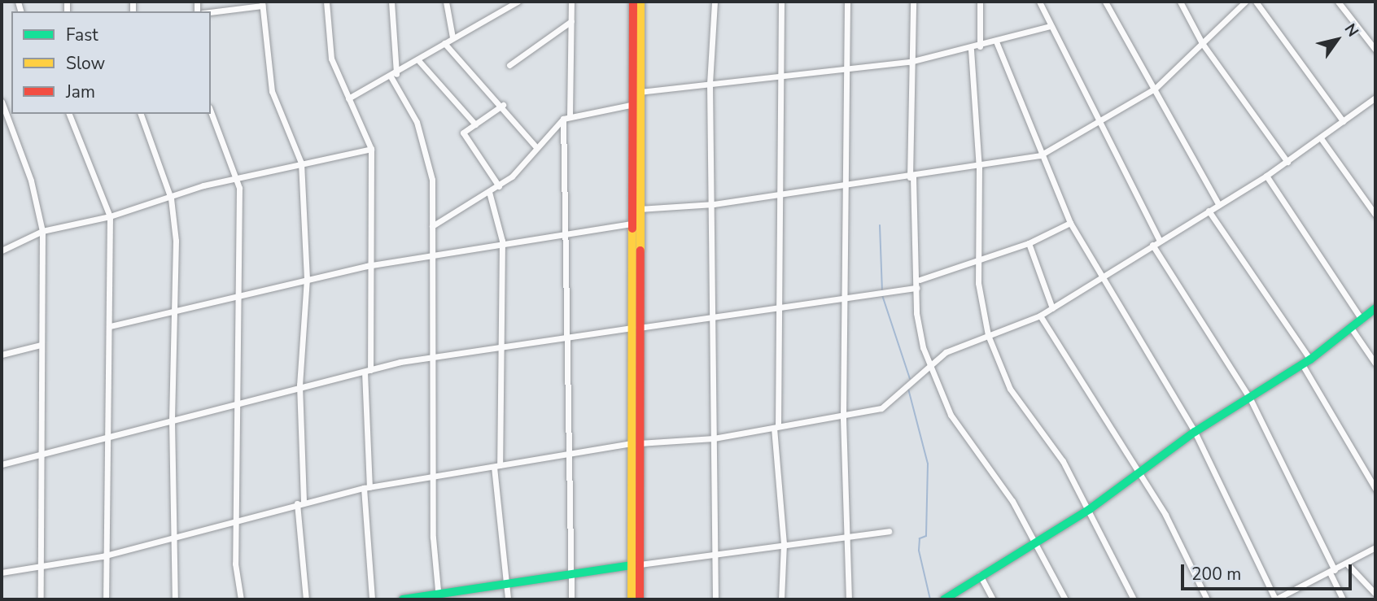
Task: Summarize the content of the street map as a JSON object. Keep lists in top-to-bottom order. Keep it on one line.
{"legend":["Fast","Slow","Jam"],"scale_bar":"200 m","north":"top right"}
